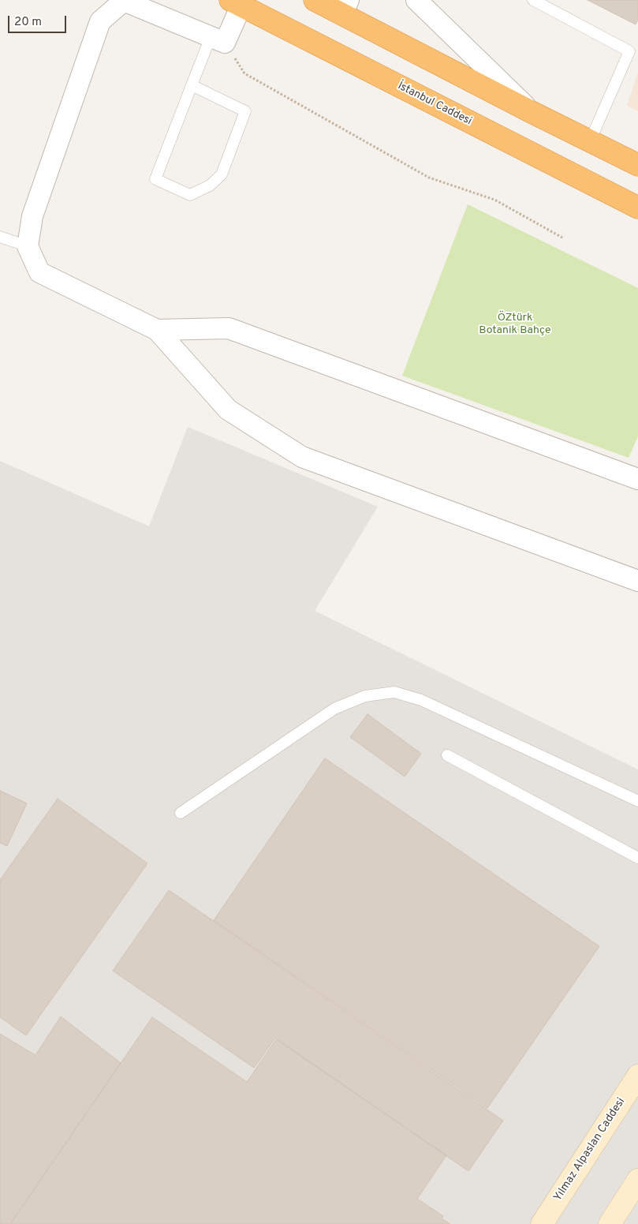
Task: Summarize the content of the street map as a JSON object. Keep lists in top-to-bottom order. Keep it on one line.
{"streets":{"highway":["İstanbul Caddesi"],"main road":["Yılmaz Alpaslan Caddesi"]},"parks":["ÖZtürk Botanik Bahçe"],"scale_bar":"20 m"}
